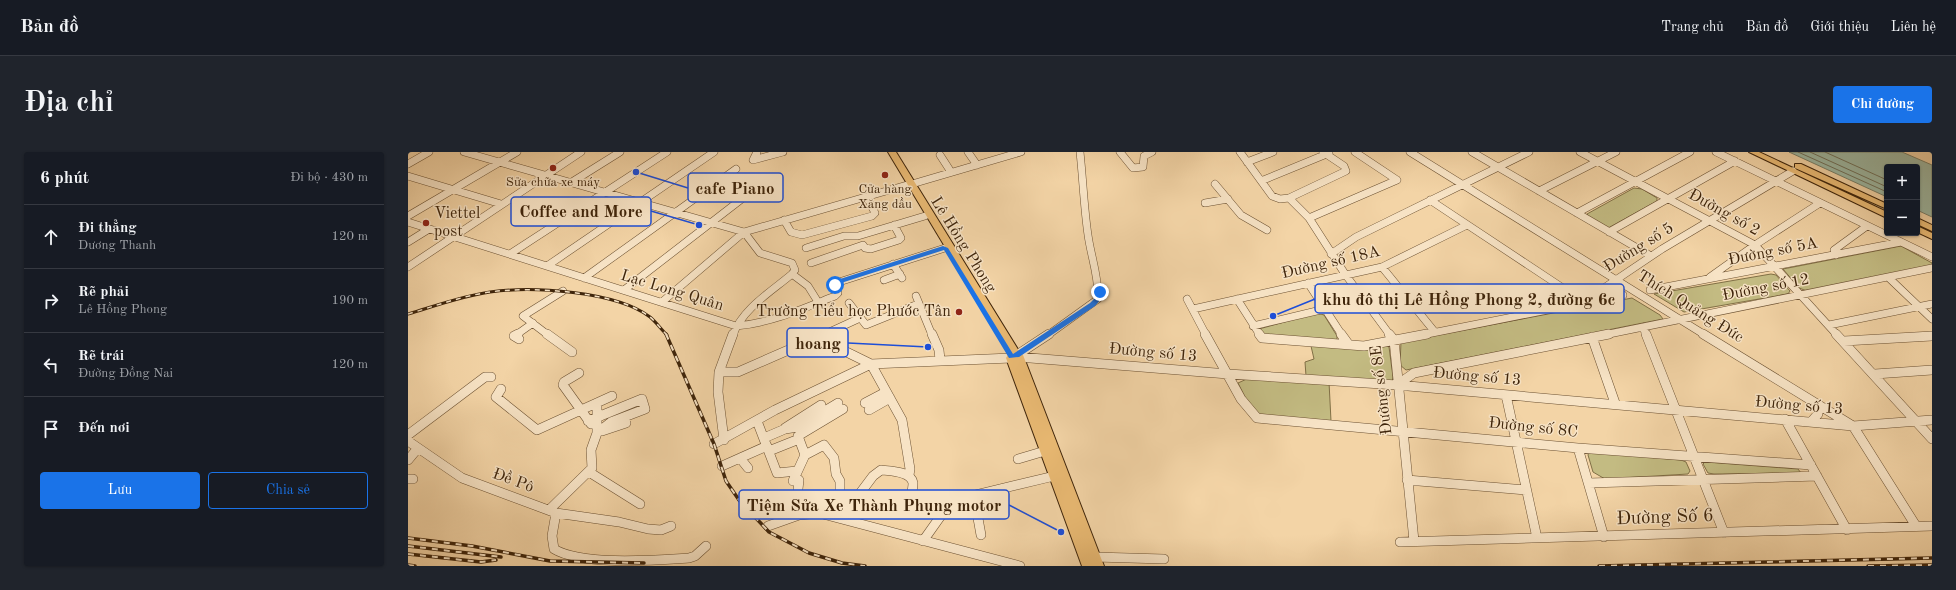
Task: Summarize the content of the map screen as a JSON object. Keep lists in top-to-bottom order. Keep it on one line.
{"streets":{"main road":["Lê Hồng Phong"],"street":["Đường số 2","Đường số 5","Đường số 5A","Đường số 18A","Đường số 12","Lạc Long Quân","Thích Quảng Đức","Đường số 13","Đường số 8E","Đường số 8C","Đề Pô","Đường Số 6"]},"crossings":[["Đường số 2","Đường số 5"],["Đường số 2","Đường số 5A"],["Đường số 2","Đường số 12"],["Đường số 2","Đường số 13"],["Lê Hồng Phong","Đường số 13"],["Đường số 5","Thích Quảng Đức"],["Đường số 5","Đường số 8E"],["Đường số 18A","Đường số 8E"],["Đường số 12","Thích Quảng Đức"],["Đường số 12","Đường số 13"],["Đường số 12","Đường số 8E"],["Thích Quảng Đức","Đường số 13"],["Thích Quảng Đức","Đường Số 6"],["Đường số 13","Đường số 8E"],["Đường số 13","Đường số 8C"],["Đường số 8E","Đường số 8C"],["Đường số 8E","Đường Số 6"]],"places":["Sửa chữa xe máy","cafe Piano","Cửa hàng Xăng dầu","Viettel post","Coffee and More","Trường Tiểu học Phước Tân","khu đô thị Lê Hồng Phong 2, đường 6c","hoang","Tiệm Sửa Xe Thành Phụng motor"],"page":{"header":"Bản đồ","nav":["Trang chủ","Bản đồ","Giới thiệu","Liên hệ"],"buttons":["Chỉ đường",["Lưu","Chia sẻ"]],"title":"Địa chỉ","heading":["6 phút","Đi bộ · 430 m"],"map_buttons":["+","−"],"list":[["Đi thẳng","Dương Thanh","120 m"],["Rẽ phải","Lê Hồng Phong","190 m"],["Rẽ trái","Đường Đồng Nai","120 m"],"Đến nơi"]}}
